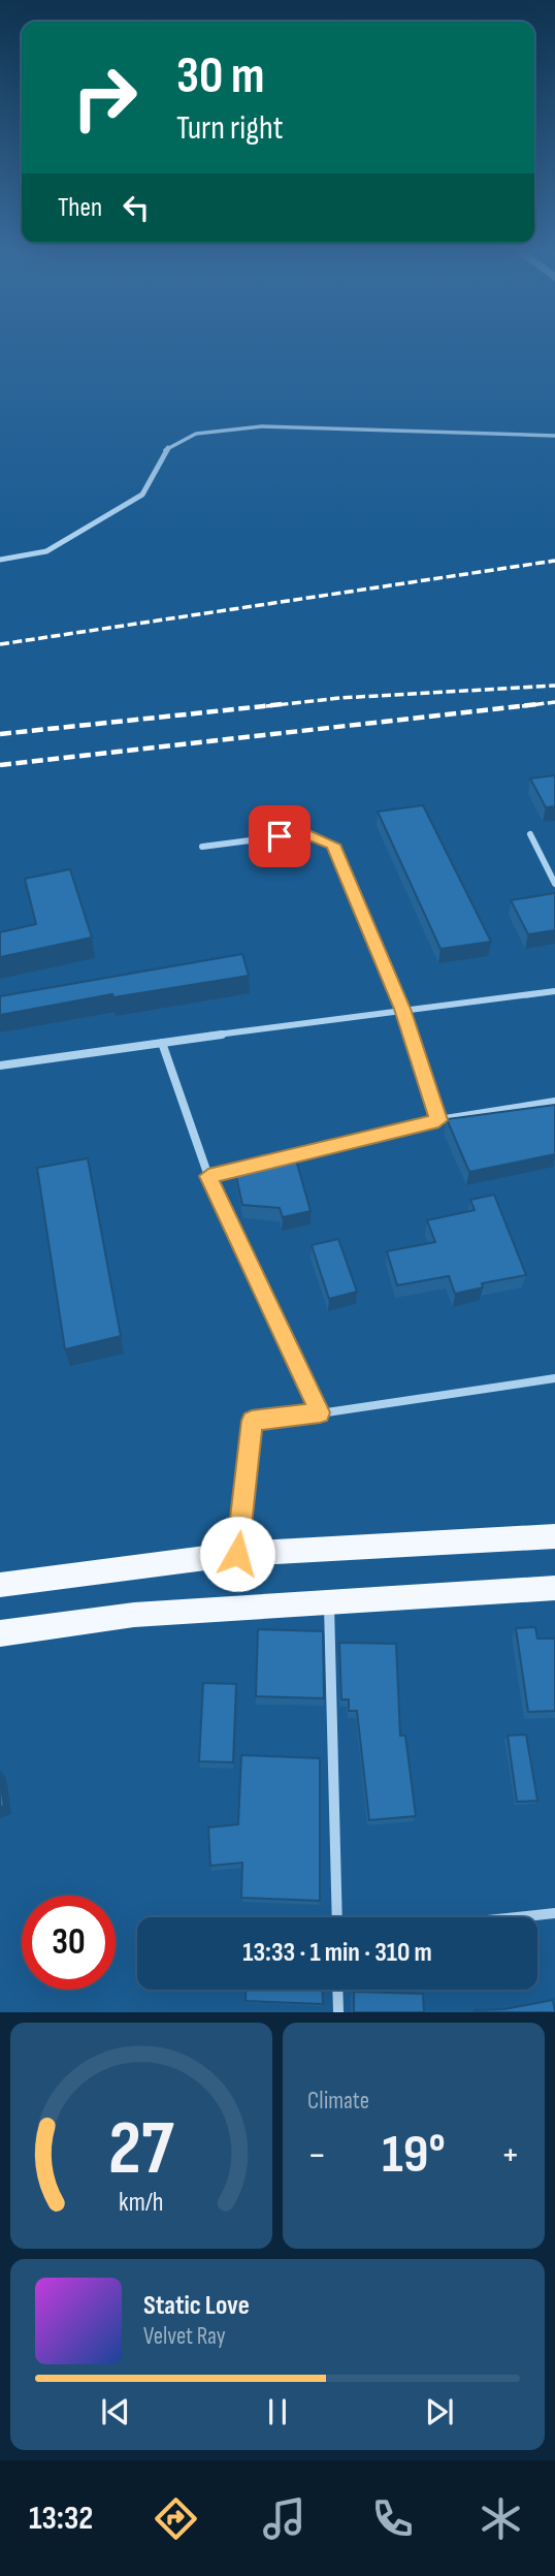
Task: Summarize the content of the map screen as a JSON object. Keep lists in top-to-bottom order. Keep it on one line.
{"page":{"turn":["30 m","Turn right"],"then":"Then","limit":"30","trip":"13:33 · 1 min · 310 m","tile":"Climate","heat":["−","19°","+"],"song":["Static Love","Velvet Ray"],"tabs":"13:32","gauge":["27","km/h"]}}
